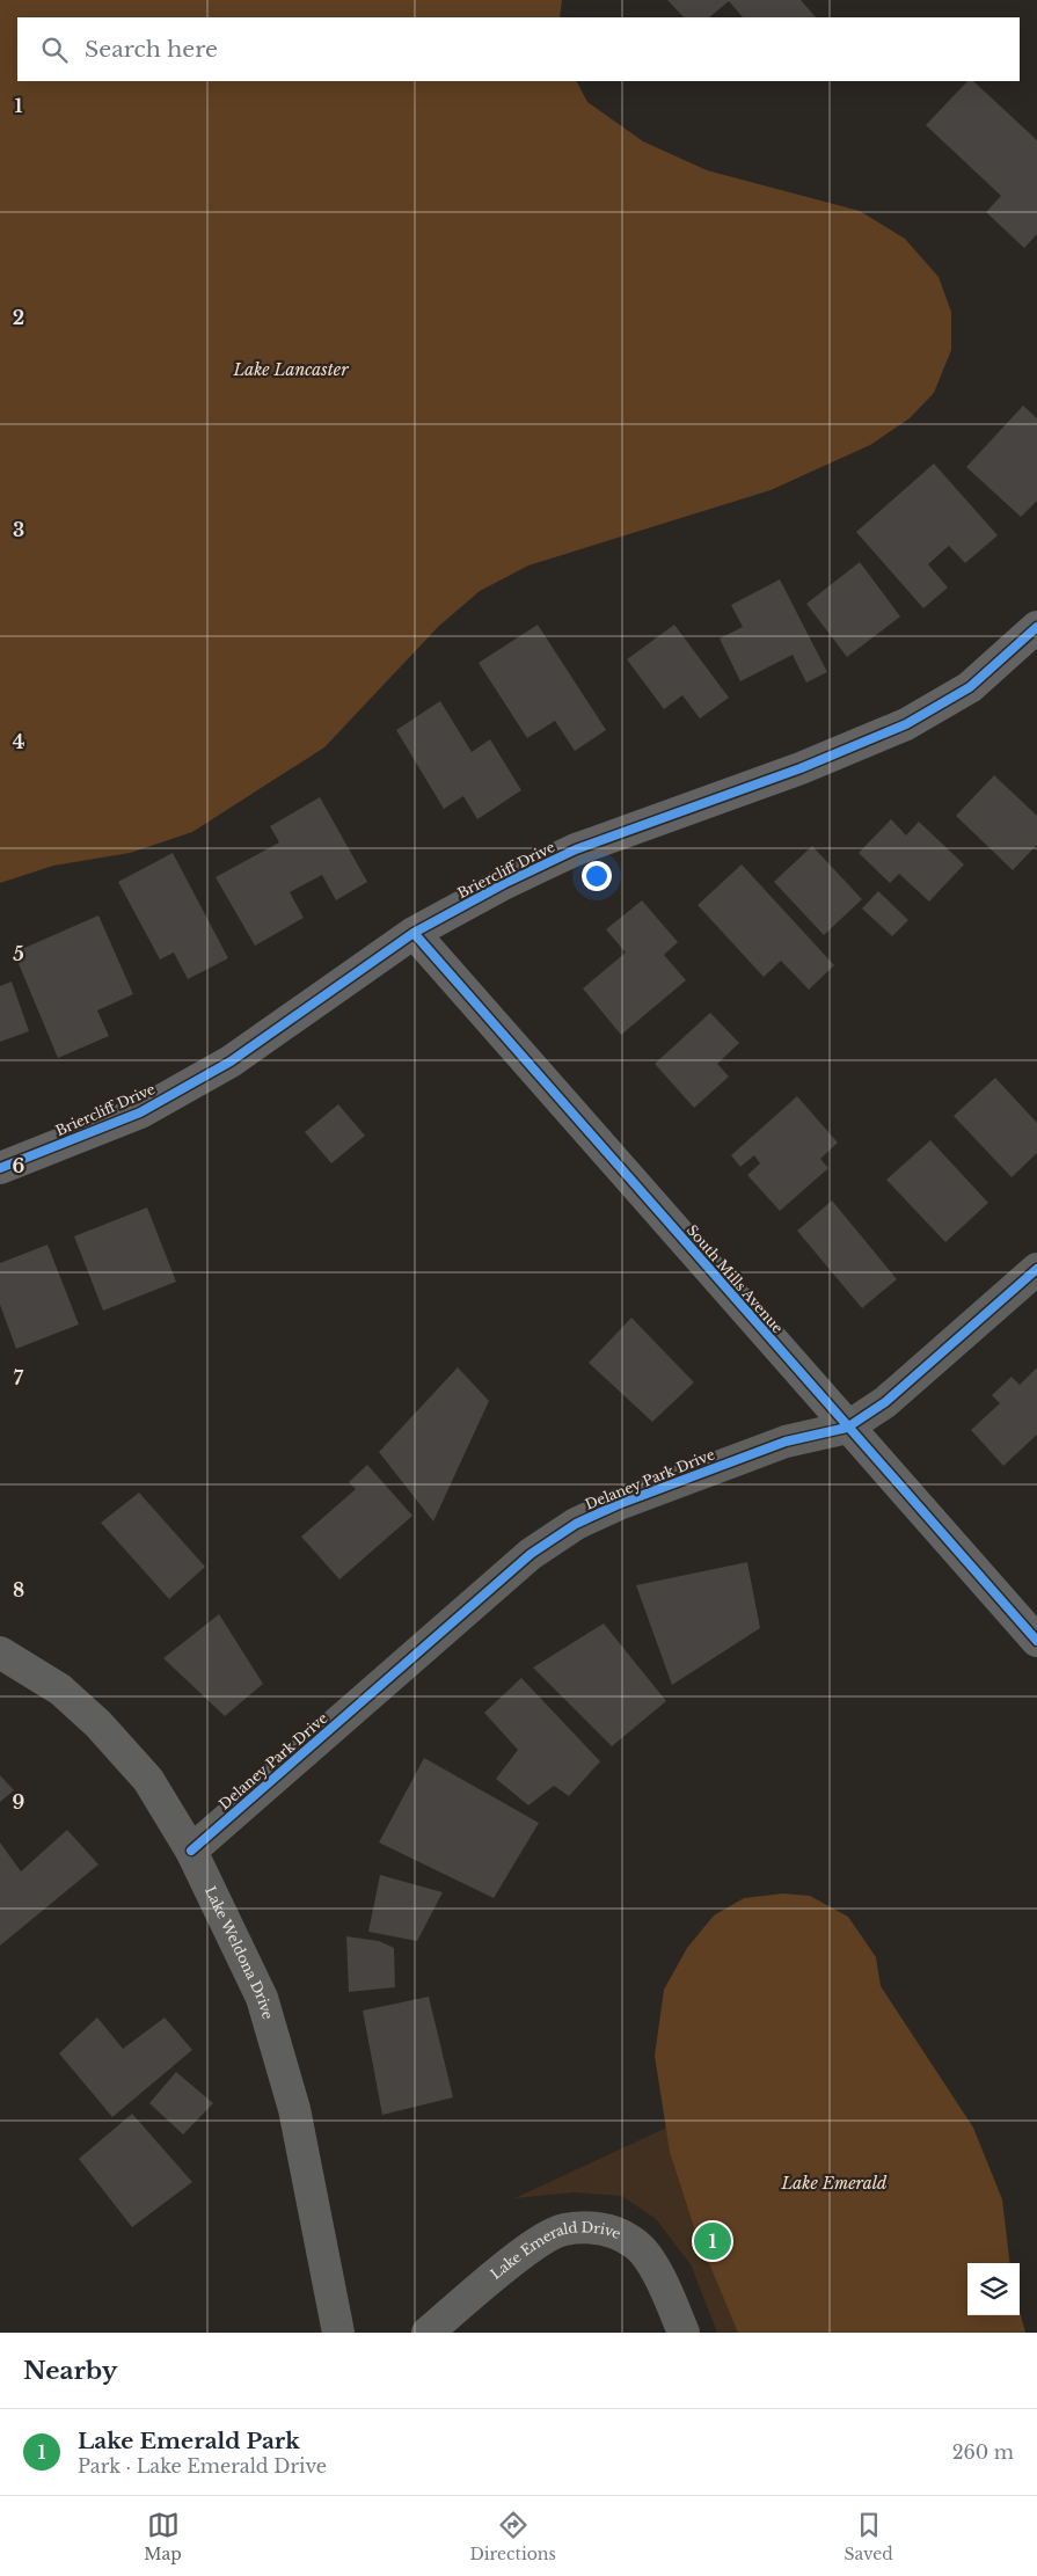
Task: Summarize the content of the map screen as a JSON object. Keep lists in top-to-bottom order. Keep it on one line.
{"streets":{"street":["Briercliff Drive","South Mills Avenue","Delaney Park Drive","Lake Weldona Drive","Lake Emerald Drive"]},"crossings":[["Briercliff Drive","South Mills Avenue"],["South Mills Avenue","Delaney Park Drive"],["Delaney Park Drive","Lake Weldona Drive"]],"water":["Lake Lancaster","Lake Emerald"],"page":{"search":"Search here","pins":"1","heading":"Nearby","list":[{"mark":"1","name":"Lake Emerald Park","note":"Park · Lake Emerald Drive","value":"260 m"}],"nav":["Map","Directions","Saved"]},"grid":{"rows":["1","2","3","4","5","6","7","8","9"]}}
